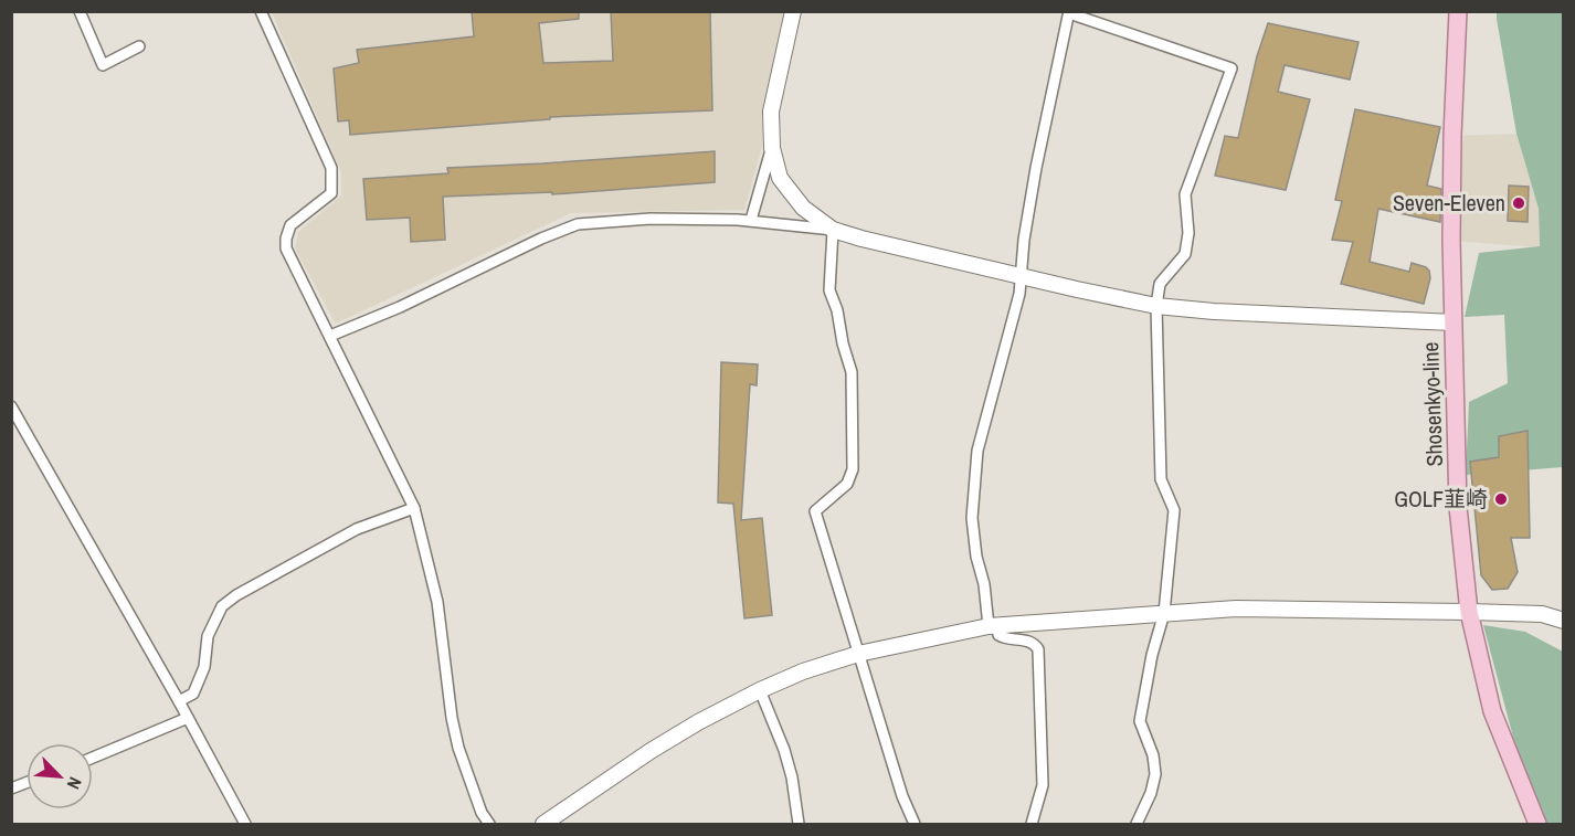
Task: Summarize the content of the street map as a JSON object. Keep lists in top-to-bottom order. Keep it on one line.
{"streets":{"main road":["Shosenkyo-line"]},"places":["Seven-Eleven","GOLF韮崎"],"north":"bottom right"}
